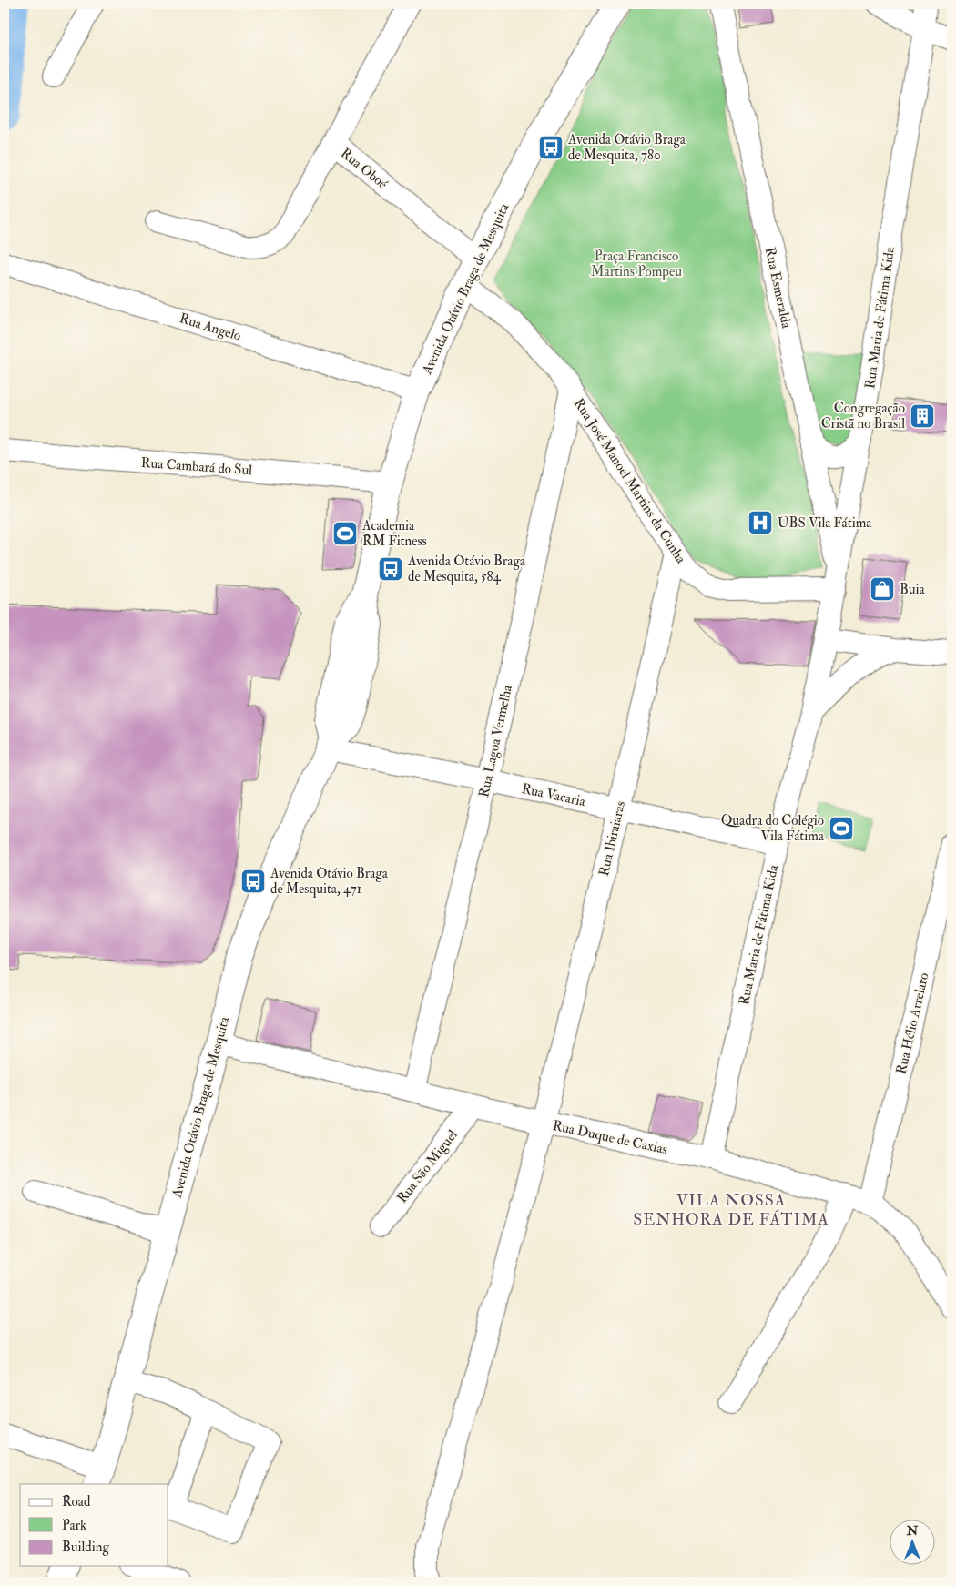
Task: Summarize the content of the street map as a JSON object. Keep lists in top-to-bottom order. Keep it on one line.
{"streets":{"main road":["Avenida Otávio Braga de Mesquita"],"street":["Rua Oboé","Rua Esmeralda","Rua Maria de Fátima Kida","Rua Angelo","Rua Cambará do Sul","Rua José Manoel Martins da Cunha","Rua Lagoa Vermelha","Rua Vacaria","Rua Ibiraiaras","Rua Hélio Arrelaro","Rua Duque de Caxias","Rua São Miguel"]},"crossings":[["Rua Oboé","Avenida Otávio Braga de Mesquita"],["Rua Esmeralda","Rua Maria de Fátima Kida"],["Rua Esmeralda","Rua José Manoel Martins da Cunha"],["Avenida Otávio Braga de Mesquita","Rua Angelo"],["Avenida Otávio Braga de Mesquita","Rua Cambará do Sul"],["Avenida Otávio Braga de Mesquita","Rua José Manoel Martins da Cunha"],["Avenida Otávio Braga de Mesquita","Rua Vacaria"],["Avenida Otávio Braga de Mesquita","Rua Duque de Caxias"],["Rua Maria de Fátima Kida","Rua José Manoel Martins da Cunha"],["Rua Maria de Fátima Kida","Rua Vacaria"],["Rua Maria de Fátima Kida","Rua Duque de Caxias"],["Rua José Manoel Martins da Cunha","Rua Lagoa Vermelha"],["Rua José Manoel Martins da Cunha","Rua Ibiraiaras"],["Rua Lagoa Vermelha","Rua Vacaria"],["Rua Lagoa Vermelha","Rua Duque de Caxias"],["Rua Vacaria","Rua Ibiraiaras"],["Rua Ibiraiaras","Rua Duque de Caxias"],["Rua Hélio Arrelaro","Rua Duque de Caxias"],["Rua Duque de Caxias","Rua São Miguel"]],"districts":["VILA NOSSA SENHORA DE FÁTIMA"],"parks":["Praça Francisco Martins Pompeu"],"places":{"bus stop":["Avenida Otávio Braga de Mesquita, 780","Avenida Otávio Braga de Mesquita, 584","Avenida Otávio Braga de Mesquita, 471"],"building":["Congregação Cristã no Brasil"],"hospital":["UBS Vila Fátima"],"sports":["Academia RM Fitness","Quadra do Colégio Vila Fátima"],"shop":["Buia"]},"legend":["Road","Park","Building"],"north":"top"}
